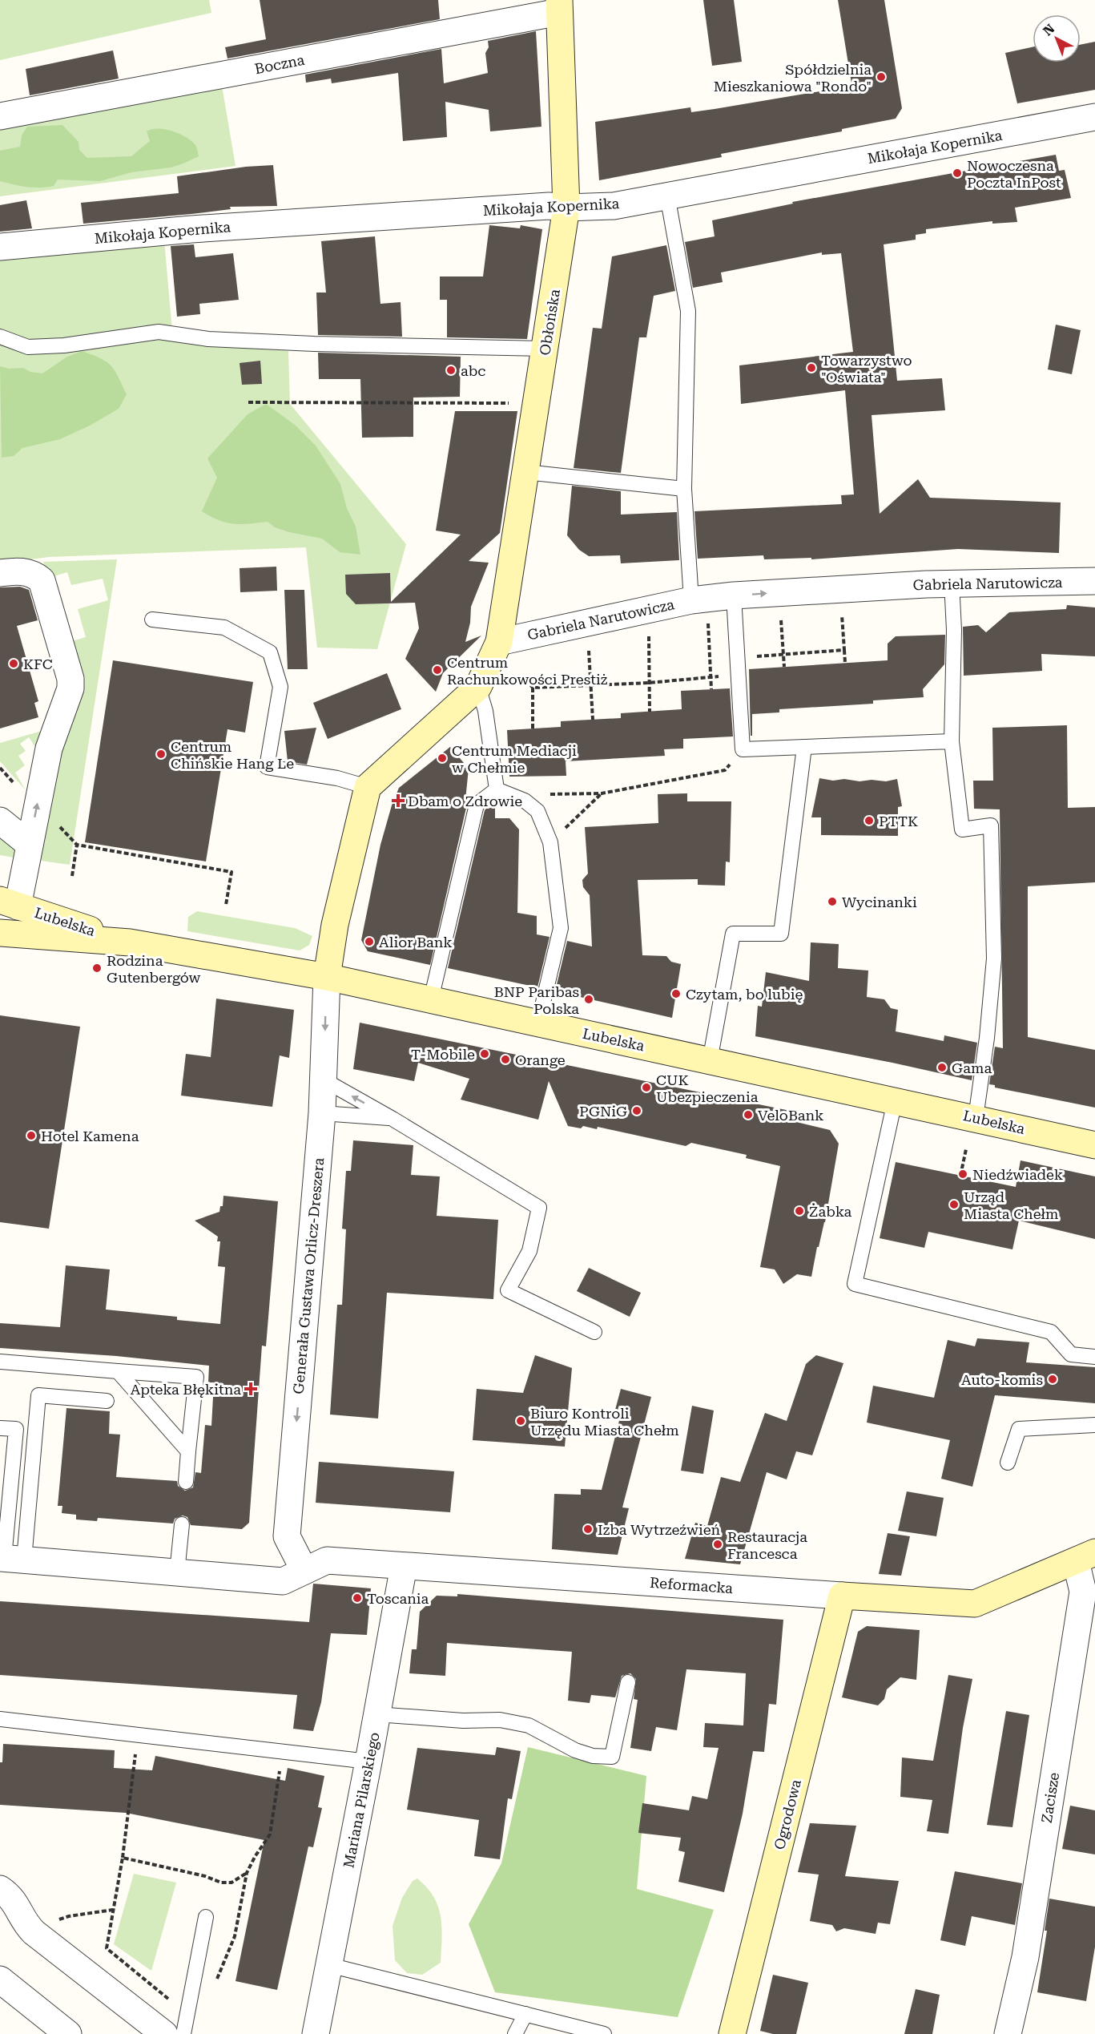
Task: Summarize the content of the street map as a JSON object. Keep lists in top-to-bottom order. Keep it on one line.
{"streets":{"street":["Boczna","Mikołaja Kopernika","Obłońska","Gabriela Narutowicza","Lubelska","Generała Gustawa Orlicz-Dreszera","Reformacka","Zacisze","Mariana Pilarskiego","Ogrodowa"]},"crossings":[["Boczna","Obłońska"],["Mikołaja Kopernika","Obłońska"],["Obłońska","Gabriela Narutowicza"],["Lubelska","Generała Gustawa Orlicz-Dreszera"],["Generała Gustawa Orlicz-Dreszera","Reformacka"],["Reformacka","Zacisze"],["Reformacka","Mariana Pilarskiego"],["Reformacka","Ogrodowa"]],"one_way":["Gabriela Narutowicza","Generała Gustawa Orlicz-Dreszera"],"places":{"other":["Spółdzielnia Mieszkaniowa \"Rondo\"","Nowoczesna Poczta InPost","Towarzystwo \"Oświata\"","abc","KFC","Centrum Rachunkowości Prestiż","Centrum Chińskie Hang Le","Centrum Mediacji w Chełmie","PTTK","Wycinanki","Alior Bank","Rodzina Gutenbergów","Czytam, bo lubię","BNP Paribas Polska","T-Mobile","Orange","Gama","CUK Ubezpieczenia","PGNiG","VeloBank","Hotel Kamena","Niedźwiadek","Urząd Miasta Chełm","Żabka","Auto-komis","Biuro Kontroli Urzędu Miasta Chełm","Izba Wytrzeźwień","Restauracja Francesca","Toscania"],"health":["Dbam o Zdrowie","Apteka Błękitna"]},"north":"top left"}
